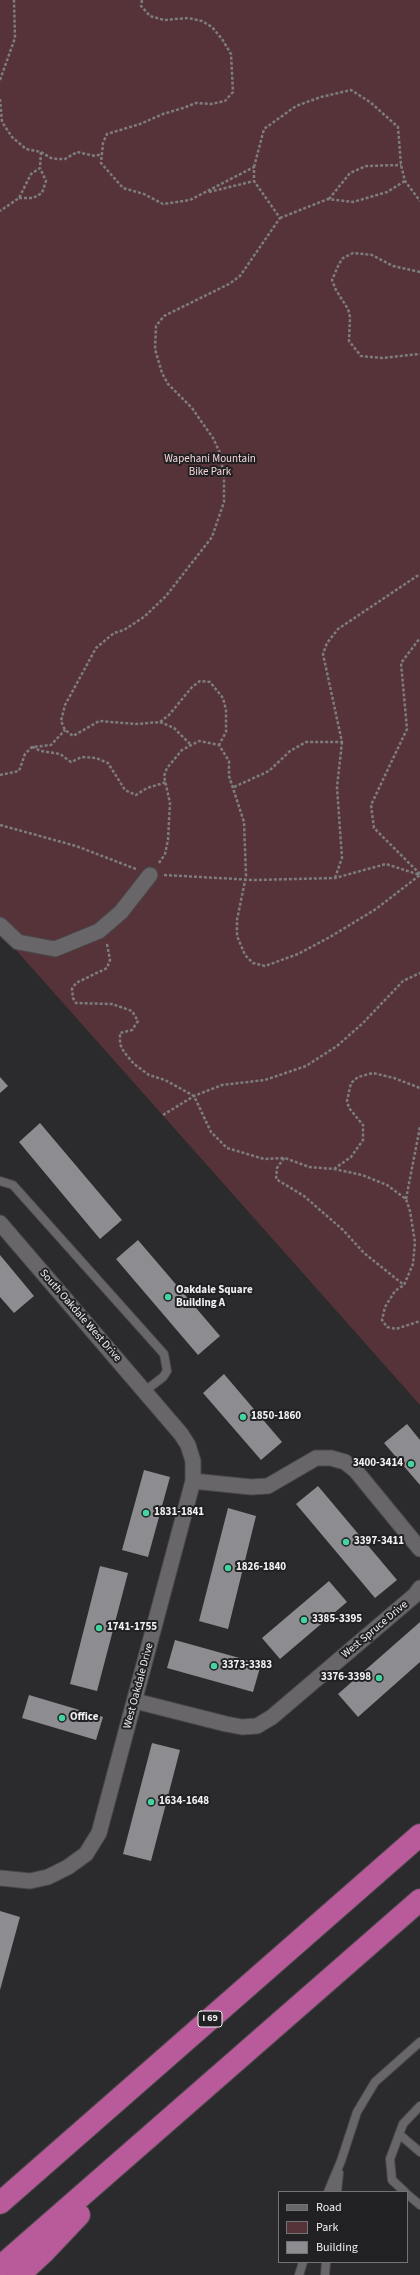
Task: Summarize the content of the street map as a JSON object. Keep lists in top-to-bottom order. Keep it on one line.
{"streets":{"highway":["I 69"],"street":["South Oakdale West Drive","West Spruce Drive","West Oakdale Drive"]},"crossings":[["South Oakdale West Drive","West Oakdale Drive"],["West Spruce Drive","West Oakdale Drive"]],"parks":["Wapehani Mountain Bike Park"],"places":["Oakdale Square Building A","1850-1860","3400-3414","1831-1841","3397-3411","1826-1840","3385-3395","1741-1755","3373-3383","3376-3398","Office","1634-1648"],"legend":["Road","Park","Building"]}
